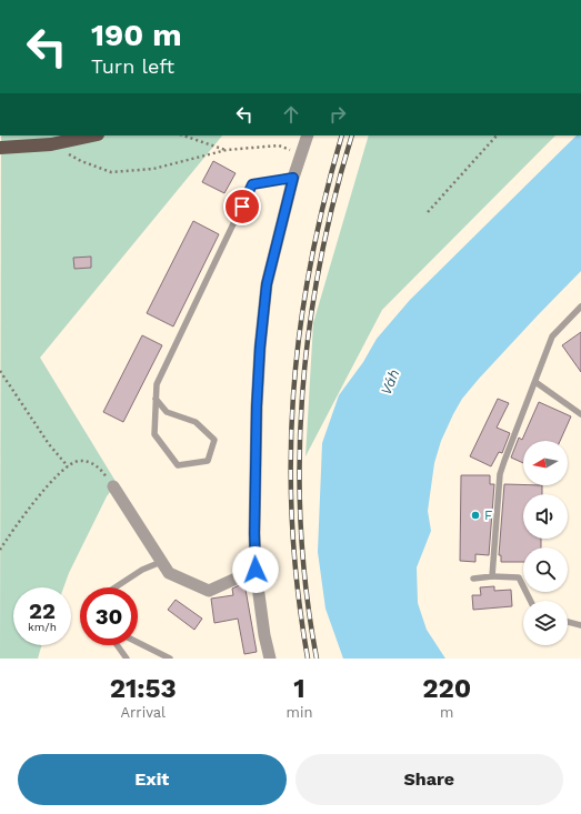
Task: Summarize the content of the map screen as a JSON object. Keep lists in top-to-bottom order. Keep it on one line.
{"water":["Váh"],"places":["F"],"north":"left","page":{"turn":["190 m","Turn left"],"speed":"22 km/h","limit":"30","eta":["21:53","Arrival","1","min","220","m"],"buttons":["Exit","Share"]}}
